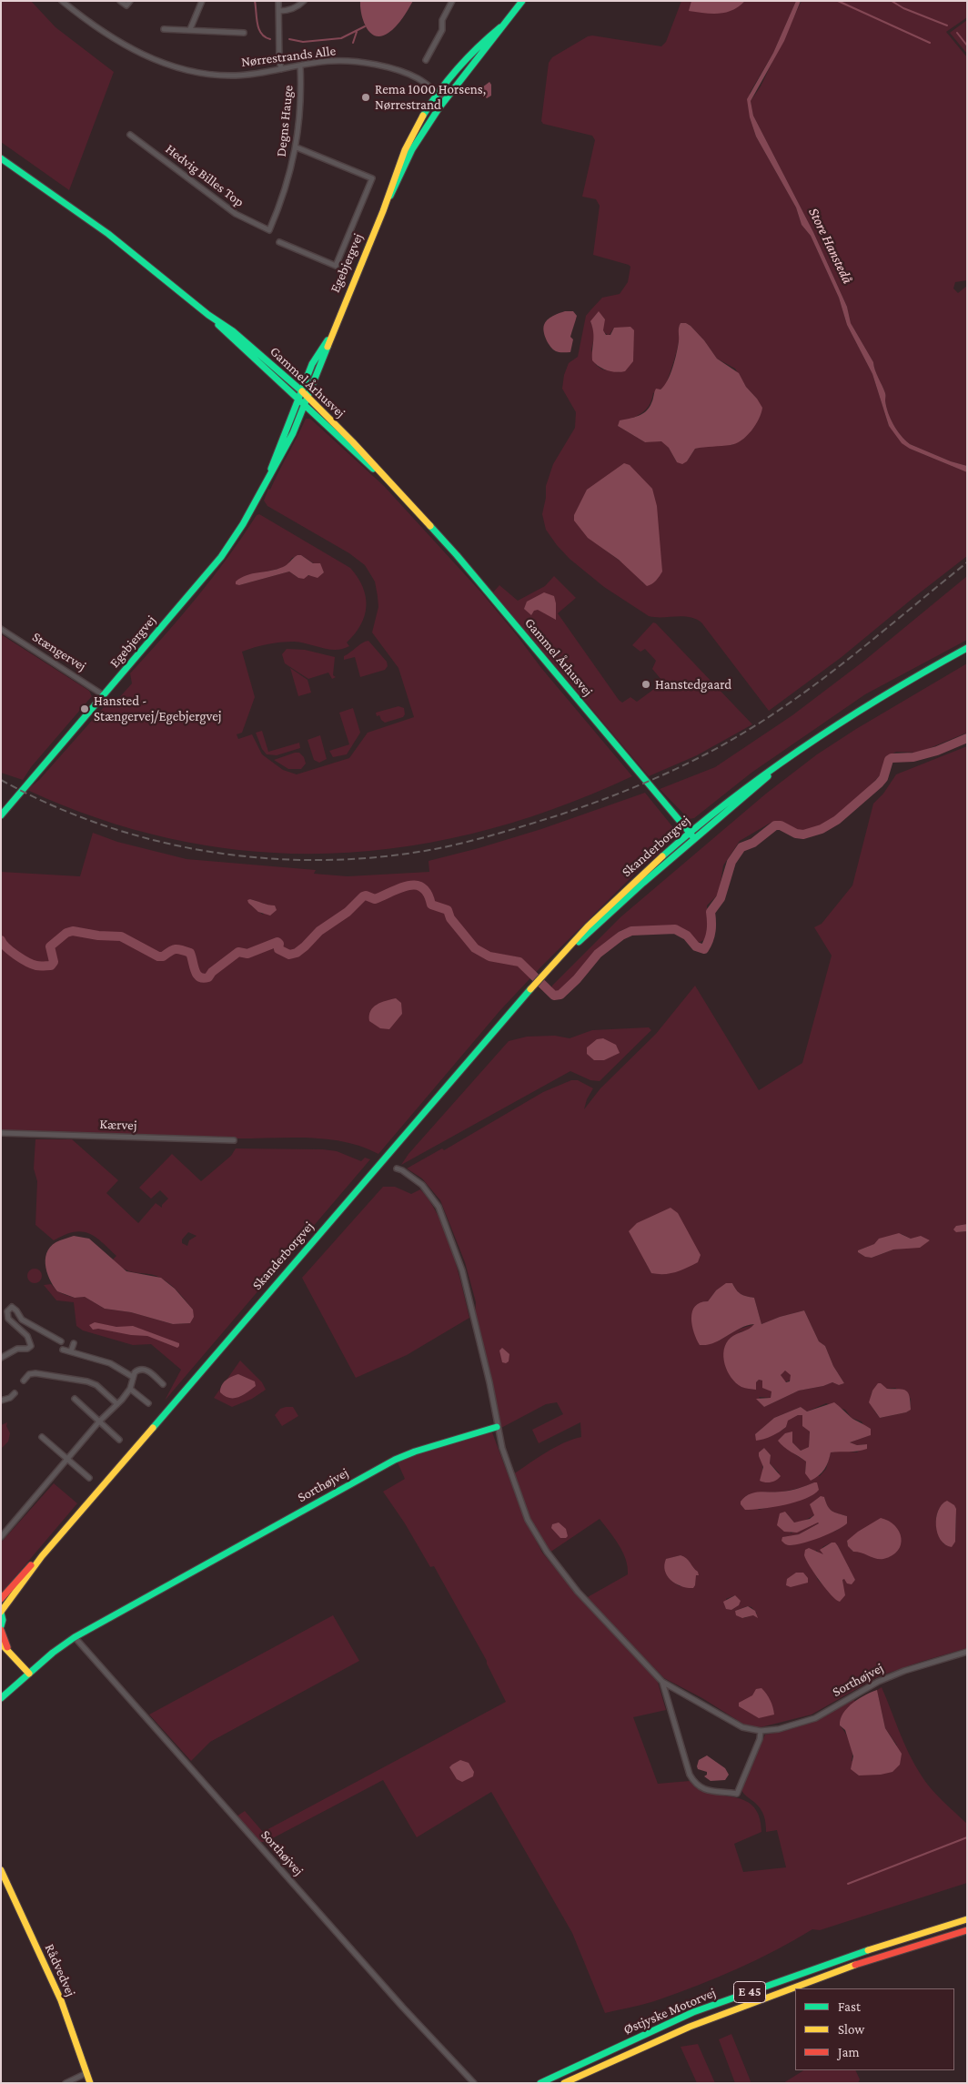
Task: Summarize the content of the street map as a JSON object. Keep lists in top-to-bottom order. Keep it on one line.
{"streets":{"main road":["Egebjergvej","Gammel Århusvej","Skanderborgvej","Sorthøjvej","Rådvedvej","E 45","Østjyske Motorvej"],"street":["Nørrestrands Alle","Degns Hauge","Hedvig Billes Top","Stængervej","Kærvej"]},"crossings":[["Nørrestrands Alle","Degns Hauge"],["Nørrestrands Alle","Egebjergvej"],["Degns Hauge","Hedvig Billes Top"],["Egebjergvej","Gammel Århusvej"],["Egebjergvej","Stængervej"],["Gammel Århusvej","Skanderborgvej"]],"water":["Store Hanstedå"],"places":["Rema 1000 Horsens, Nørrestrand","Hanstedgaard","Hansted - Stængervej/Egebjergvej"],"legend":["Fast","Slow","Jam"]}
